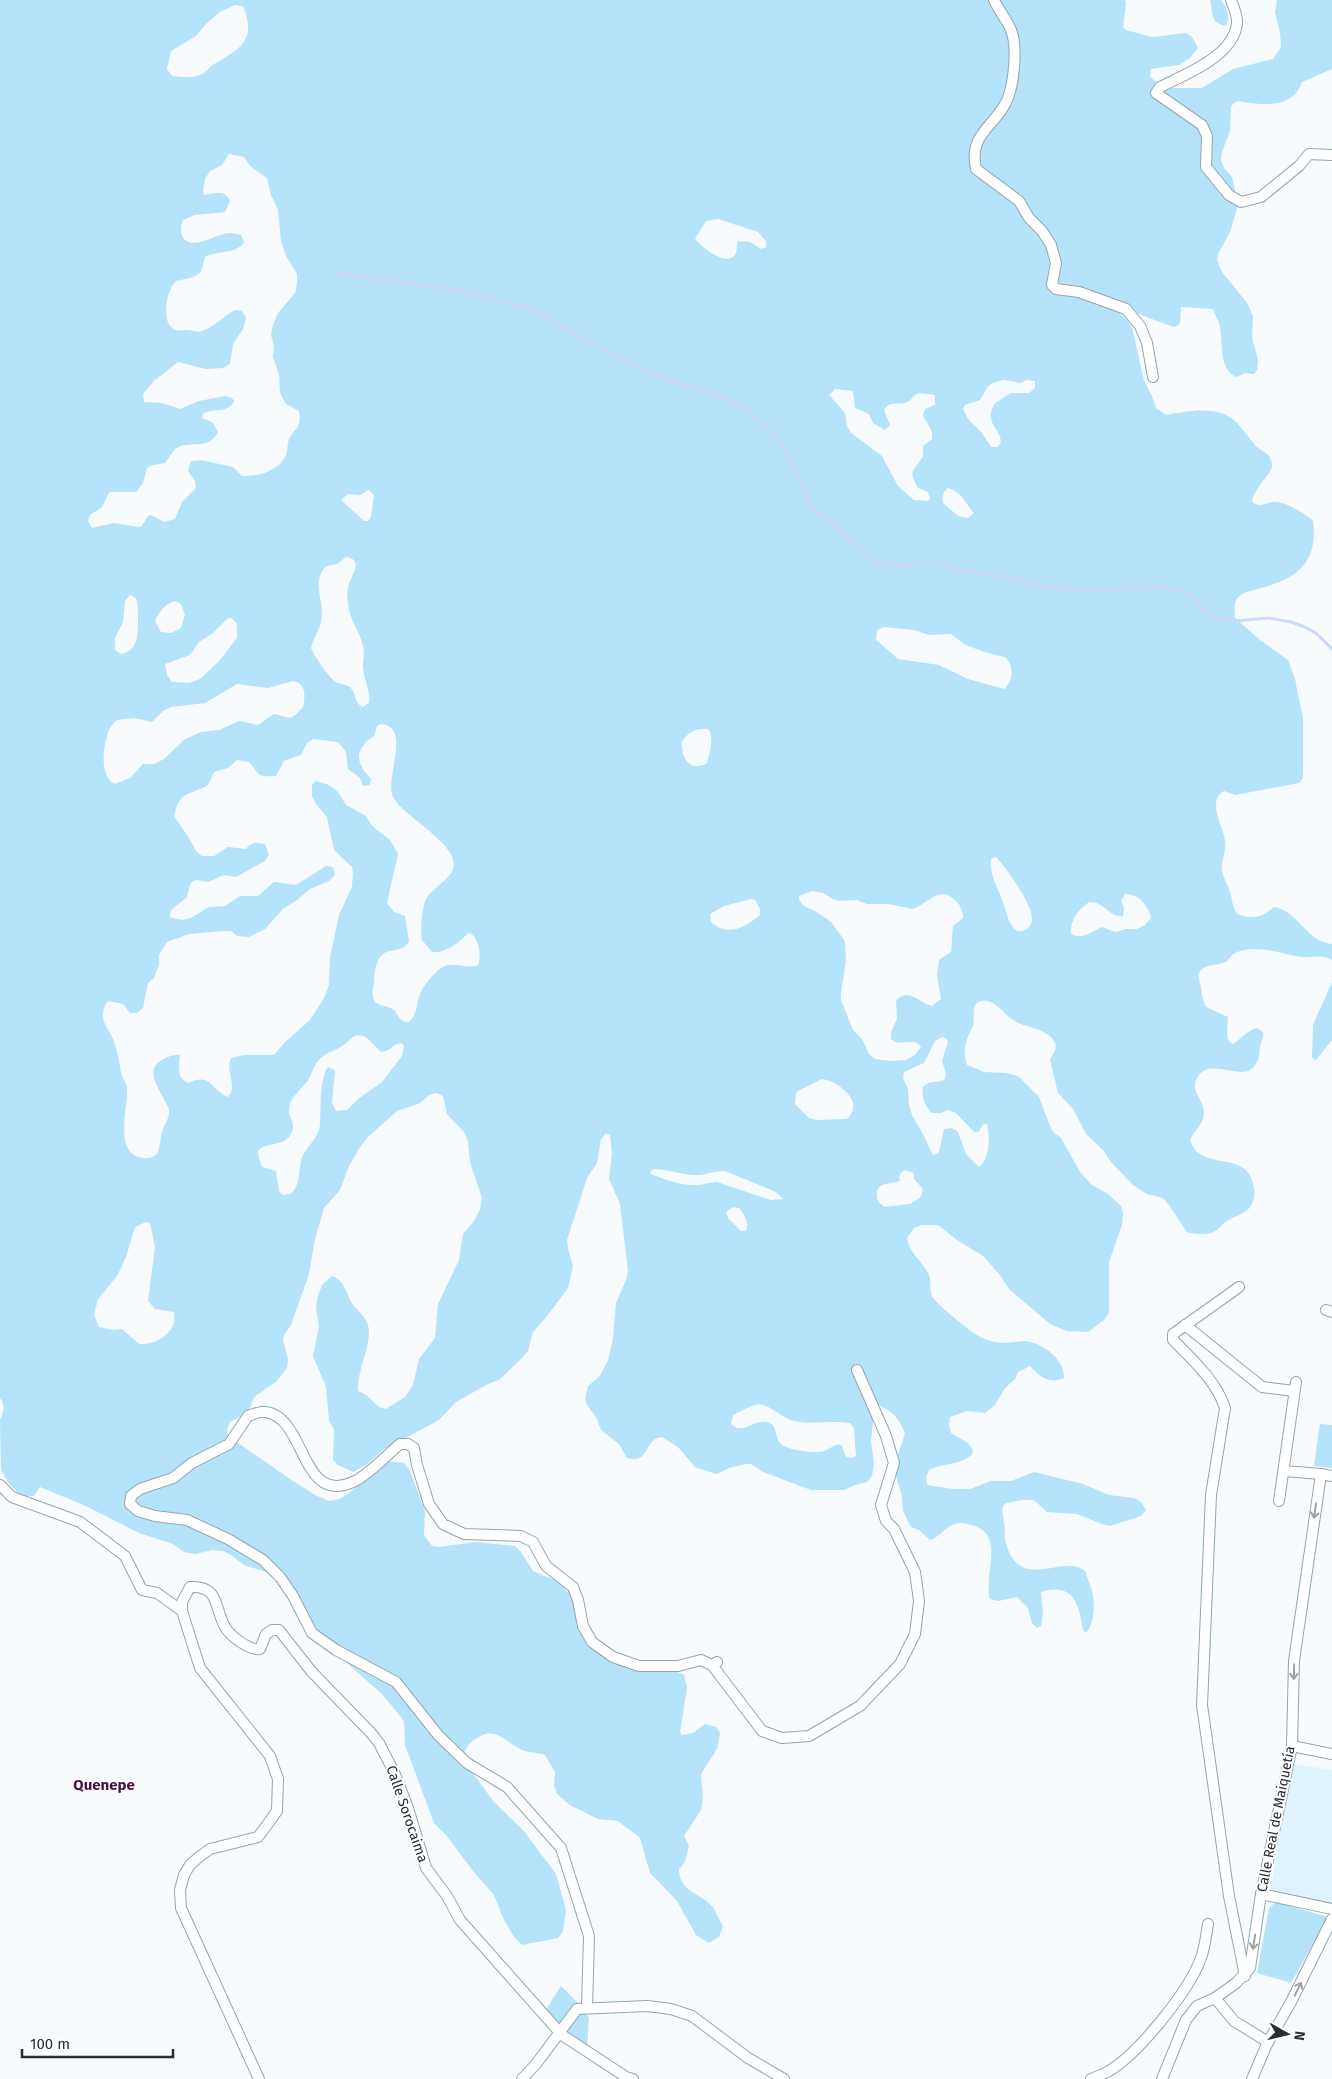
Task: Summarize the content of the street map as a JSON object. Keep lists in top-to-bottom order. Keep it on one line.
{"streets":{"street":["Calle Sorocaima","Calle Real de Maiquetía"]},"districts":["Quenepe"],"scale_bar":"100 m","north":"right"}
